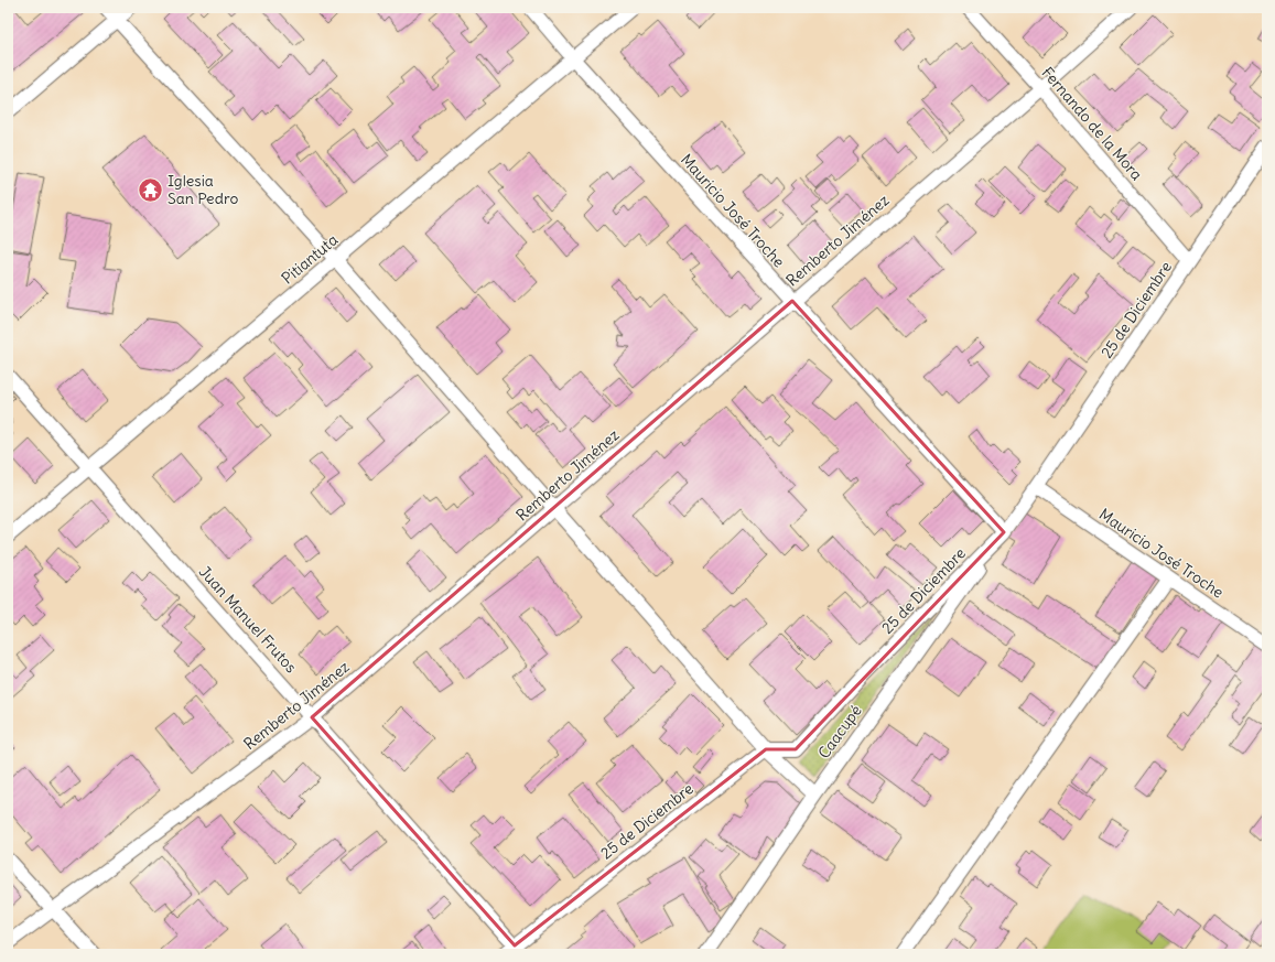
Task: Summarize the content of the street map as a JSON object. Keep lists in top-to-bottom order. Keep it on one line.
{"streets":{"street":["Fernando de la Mora","Mauricio José Troche","Remberto Jiménez","Pitiantuta","25 de Diciembre","Juan Manuel Frutos","Caacupé"]},"crossings":[["Fernando de la Mora","Remberto Jiménez"],["Fernando de la Mora","25 de Diciembre"],["Mauricio José Troche","Remberto Jiménez"],["Mauricio José Troche","Pitiantuta"],["Mauricio José Troche","25 de Diciembre"],["Mauricio José Troche","Caacupé"],["Remberto Jiménez","Juan Manuel Frutos"],["Pitiantuta","Juan Manuel Frutos"],["25 de Diciembre","Juan Manuel Frutos"],["25 de Diciembre","Caacupé"]],"places":{"temple":["Iglesia San Pedro"]}}
